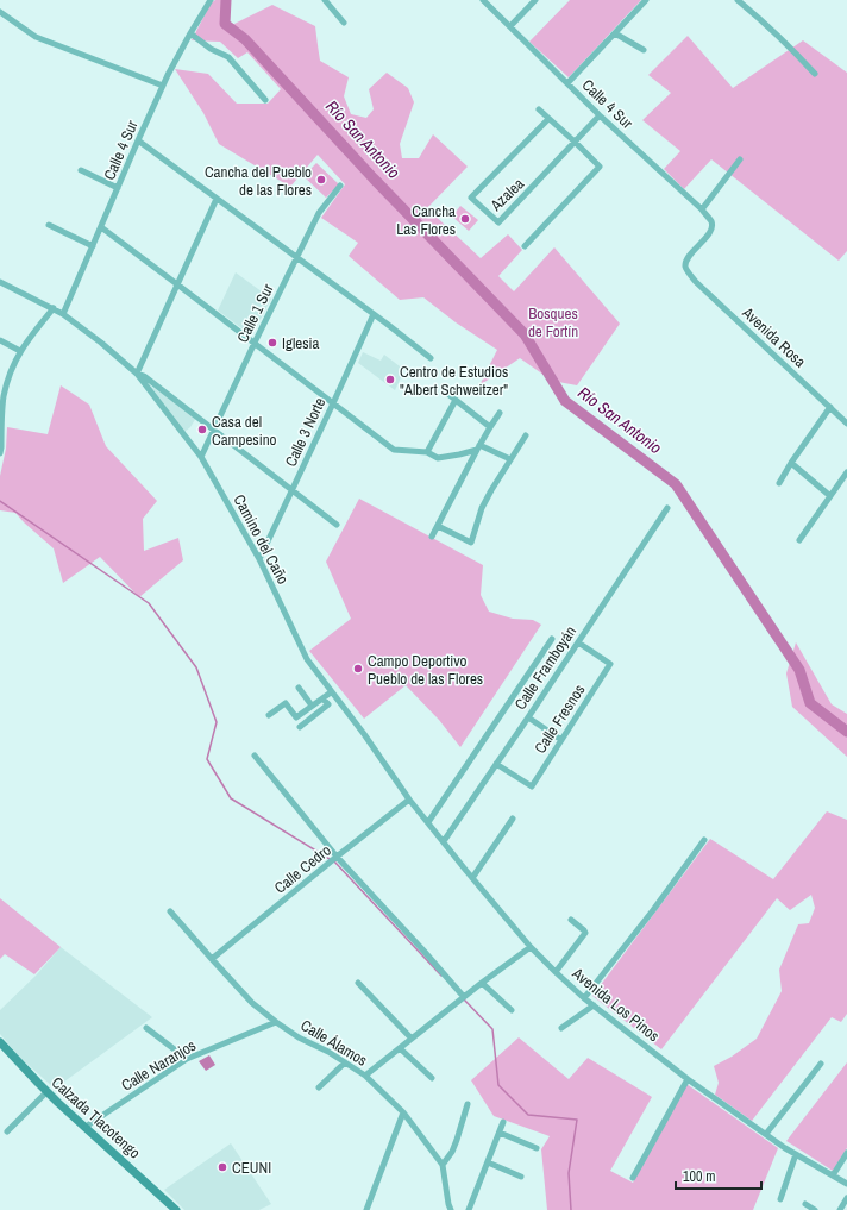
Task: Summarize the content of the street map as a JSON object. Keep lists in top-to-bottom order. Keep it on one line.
{"streets":{"street":["Calle 4 Sur","Azalea","Calle 1 Sur","Avenida Rosa","Calle 3 Norte","Camino del Caño","Calle Framboyán","Calle Fresnos","Calle Cedro","Avenida Los Pinos","Calle Álamos","Calle Naranjos","Calzada Tlacotengo"]},"crossings":[["Calle 4 Sur","Azalea"],["Calle 4 Sur","Avenida Rosa"],["Calle 4 Sur","Camino del Caño"],["Calle 1 Sur","Camino del Caño"],["Calle 3 Norte","Camino del Caño"],["Camino del Caño","Calle Cedro"],["Camino del Caño","Avenida Los Pinos"],["Calle Framboyán","Calle Fresnos"],["Calle Framboyán","Avenida Los Pinos"],["Calle Cedro","Avenida Los Pinos"],["Calle Cedro","Calle Álamos"],["Calle Álamos","Calle Naranjos"],["Calle Naranjos","Calzada Tlacotengo"]],"water":["Río San Antonio"],"parks":["Bosques de Fortín"],"places":["Cancha del Pueblo de las Flores","Cancha Las Flores","Iglesia","Centro de Estudios \"Albert Schweitzer\"","Casa del Campesino","Campo Deportivo Pueblo de las Flores","CEUNI"],"scale_bar":"100 m"}
